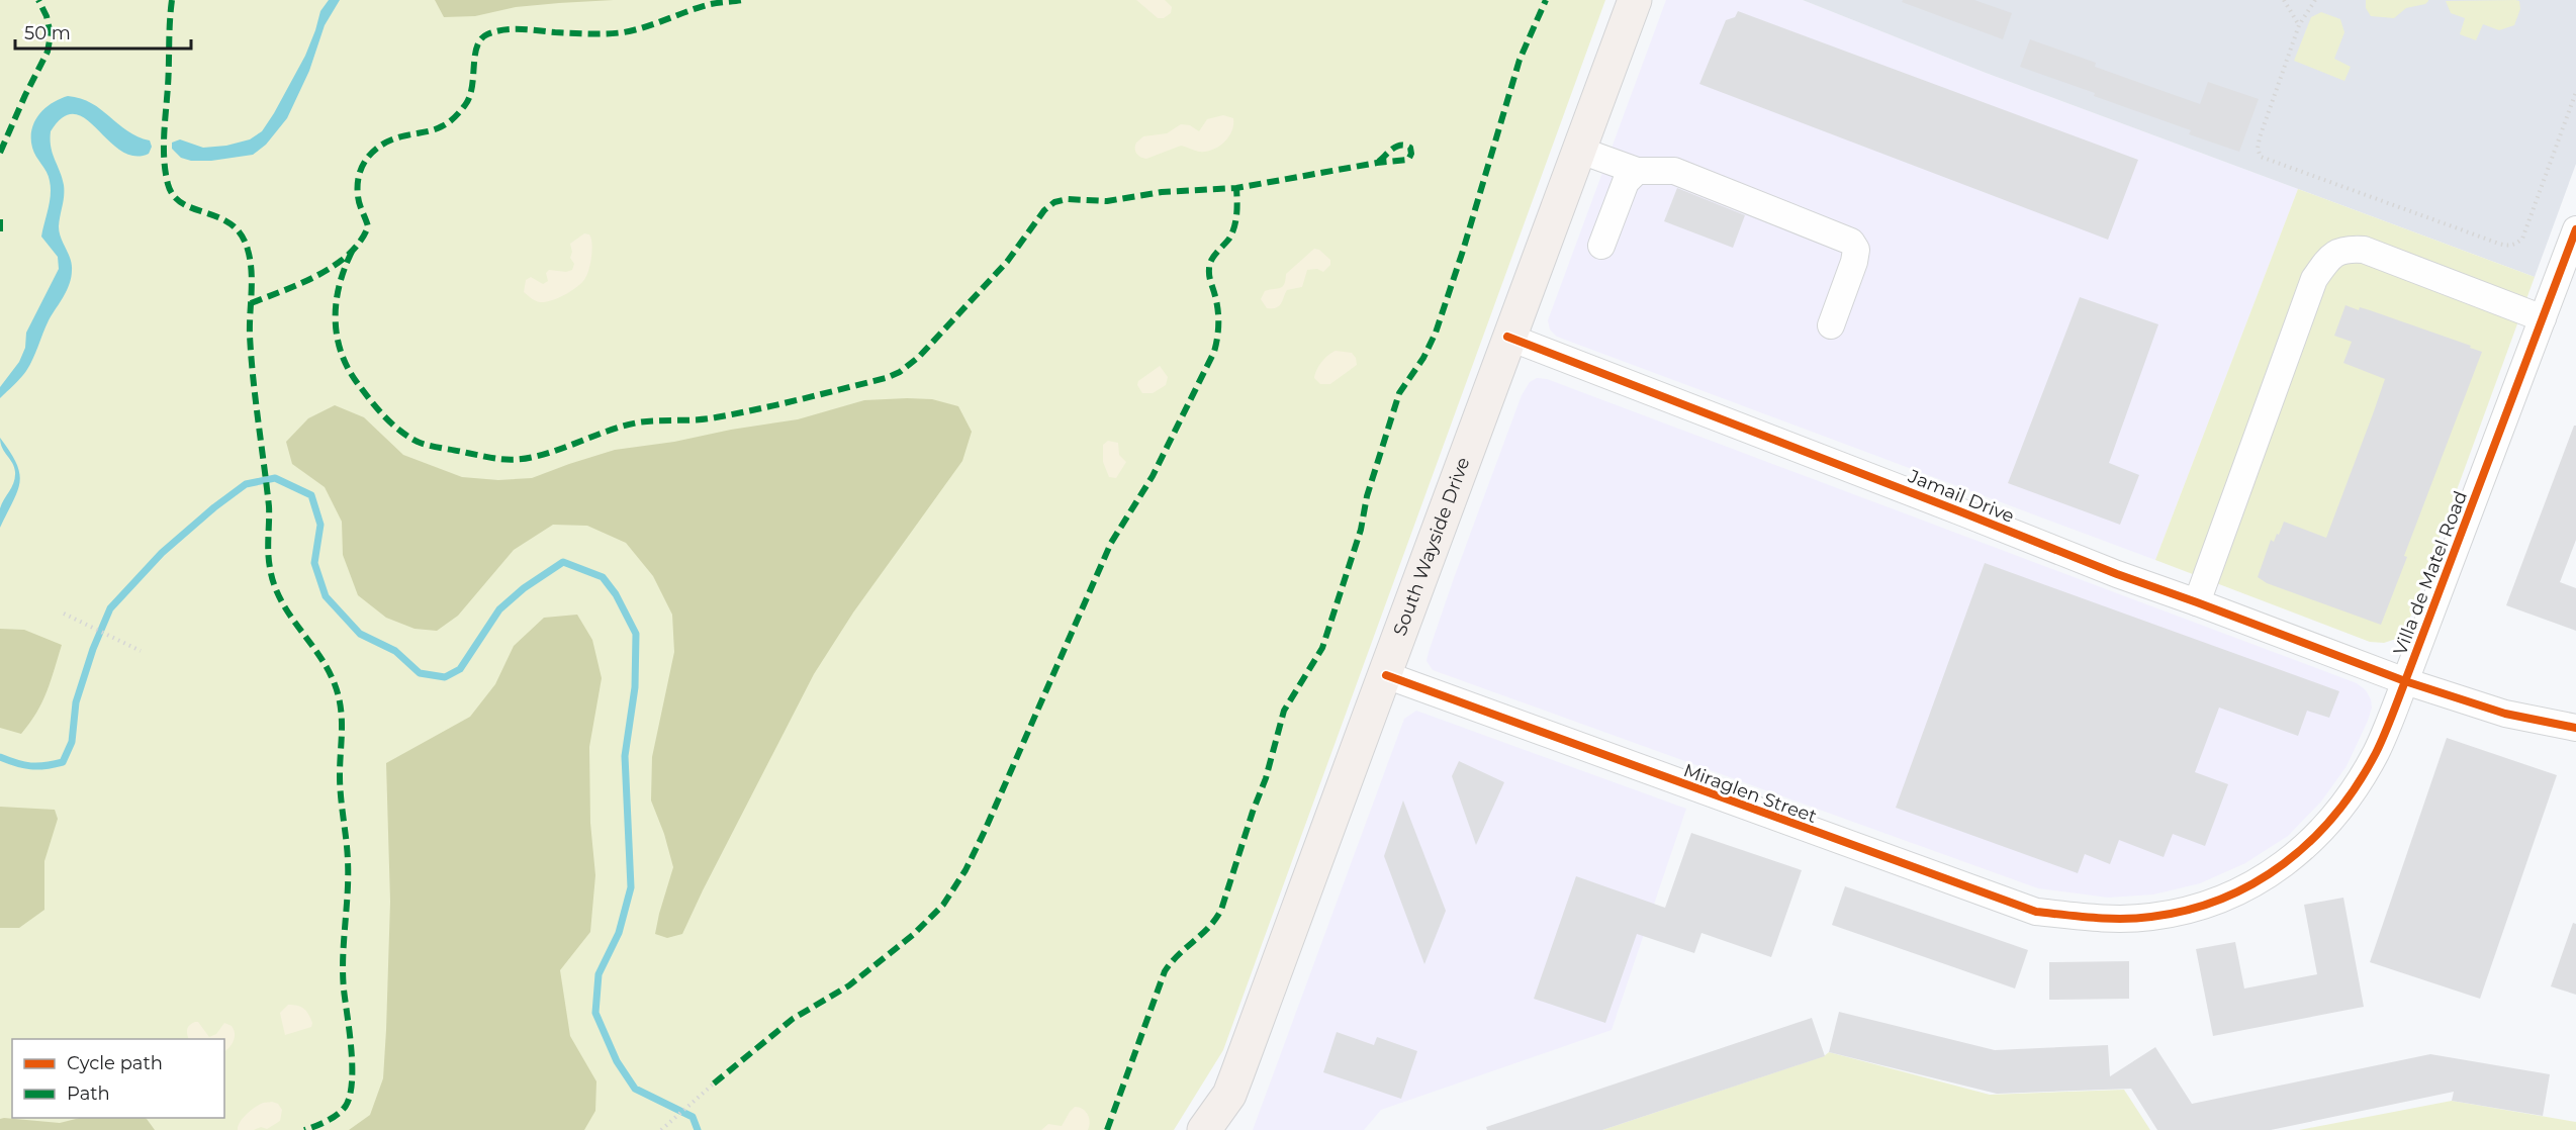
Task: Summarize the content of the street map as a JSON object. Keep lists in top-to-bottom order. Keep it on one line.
{"streets":{"main road":["South Wayside Drive"],"street":["Jamail Drive","Villa de Matel Road","Miraglen Street"]},"crossings":[["Jamail Drive","South Wayside Drive"],["Jamail Drive","Villa de Matel Road"],["South Wayside Drive","Miraglen Street"],["Villa de Matel Road","Miraglen Street"]],"legend":["Cycle path","Path"],"scale_bar":"50 m"}
